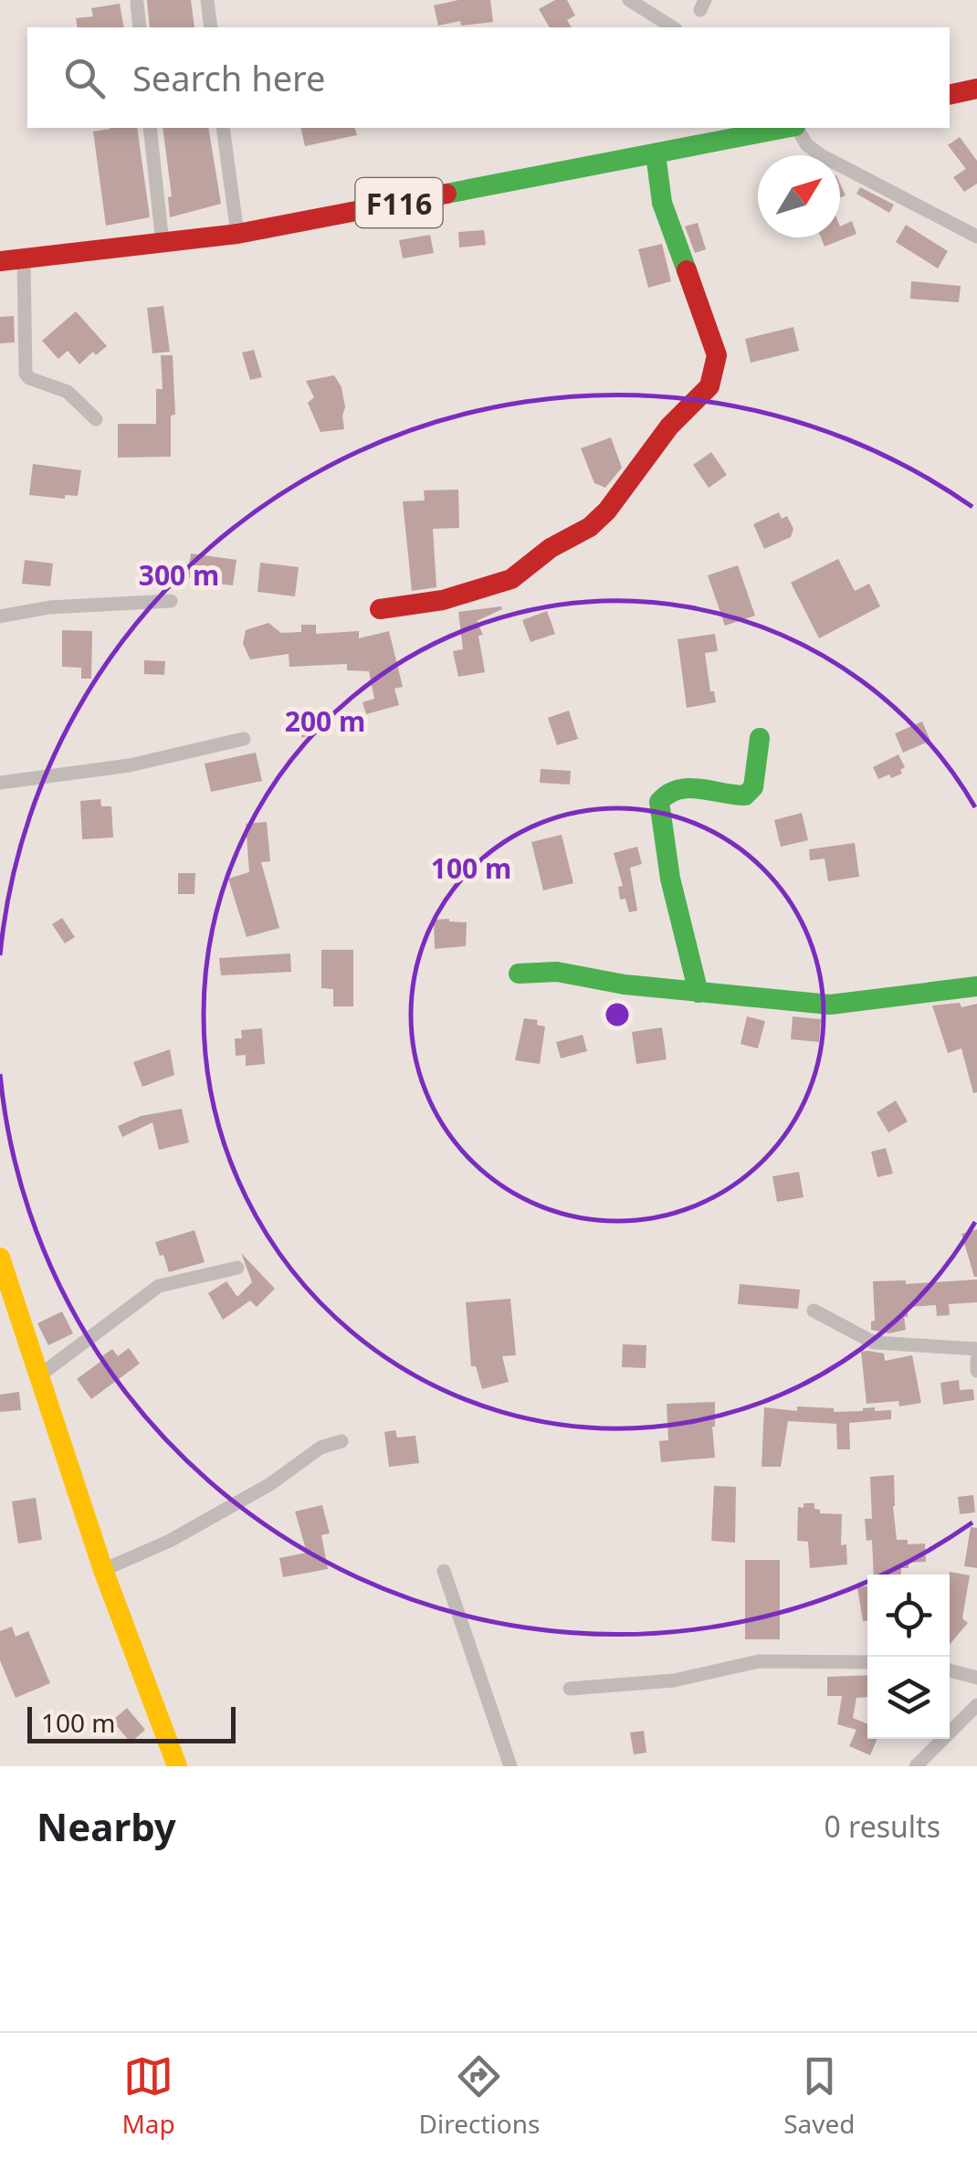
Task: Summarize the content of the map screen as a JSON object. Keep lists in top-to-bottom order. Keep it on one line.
{"streets":{"street":["F116"]},"scale_bar":"100 m","north":"top right","page":{"search":"Search here","scale":"100 m","heading":["Nearby","0 results"],"nav":["Map","Directions","Saved"]},"rings":["300 m","200 m","100 m"]}
